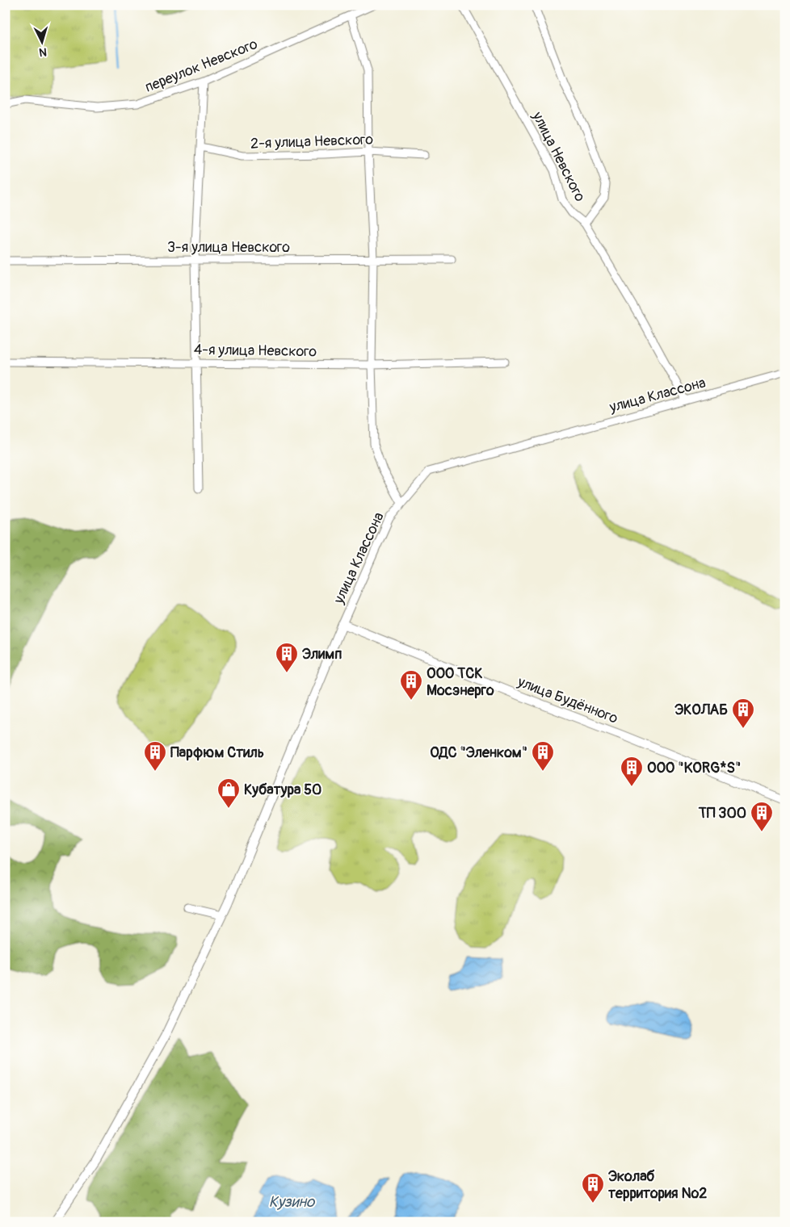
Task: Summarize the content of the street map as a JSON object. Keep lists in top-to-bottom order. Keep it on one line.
{"streets":{"street":["переулок Невского","2-я улица Невского","улица Невского","3-я улица Невского","4-я улица Невского","улица Классона","улица Будённого"]},"crossings":[["улица Невского","улица Классона"],["улица Классона","улица Будённого"]],"water":["Кузино"],"places":{"building":["Элимп","ООО ТСК Мосэнерго","ЭКОЛАБ","Парфюм Стиль","ОДС \"Эленком\"","ООО \"KORG*S\"","ТП 300","Эколаб территория №2"],"shop":["Кубатура 50"]},"north":"bottom"}
